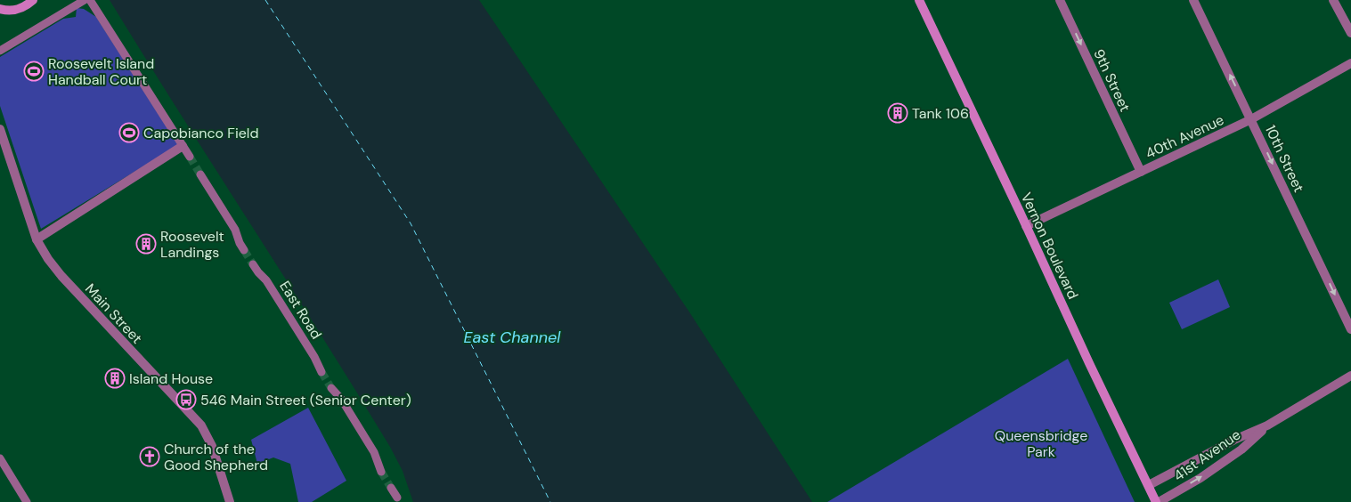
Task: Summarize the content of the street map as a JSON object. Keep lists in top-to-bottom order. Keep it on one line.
{"streets":{"main road":["Vernon Boulevard"],"street":["9th Street","40th Avenue","10th Street","East Road","Main Street","41st Avenue"]},"crossings":[["9th Street","40th Avenue"],["40th Avenue","10th Street"],["40th Avenue","Vernon Boulevard"],["Vernon Boulevard","41st Avenue"]],"one_way":["9th Street"],"water":["East Channel"],"parks":["Queensbridge Park"],"places":{"sports":["Roosevelt Island Handball Court","Capobianco Field"],"building":["Tank 106","Roosevelt Landings","Island House"],"bus stop":["546 Main Street (Senior Center)"],"church":["Church of the Good Shepherd"]}}
